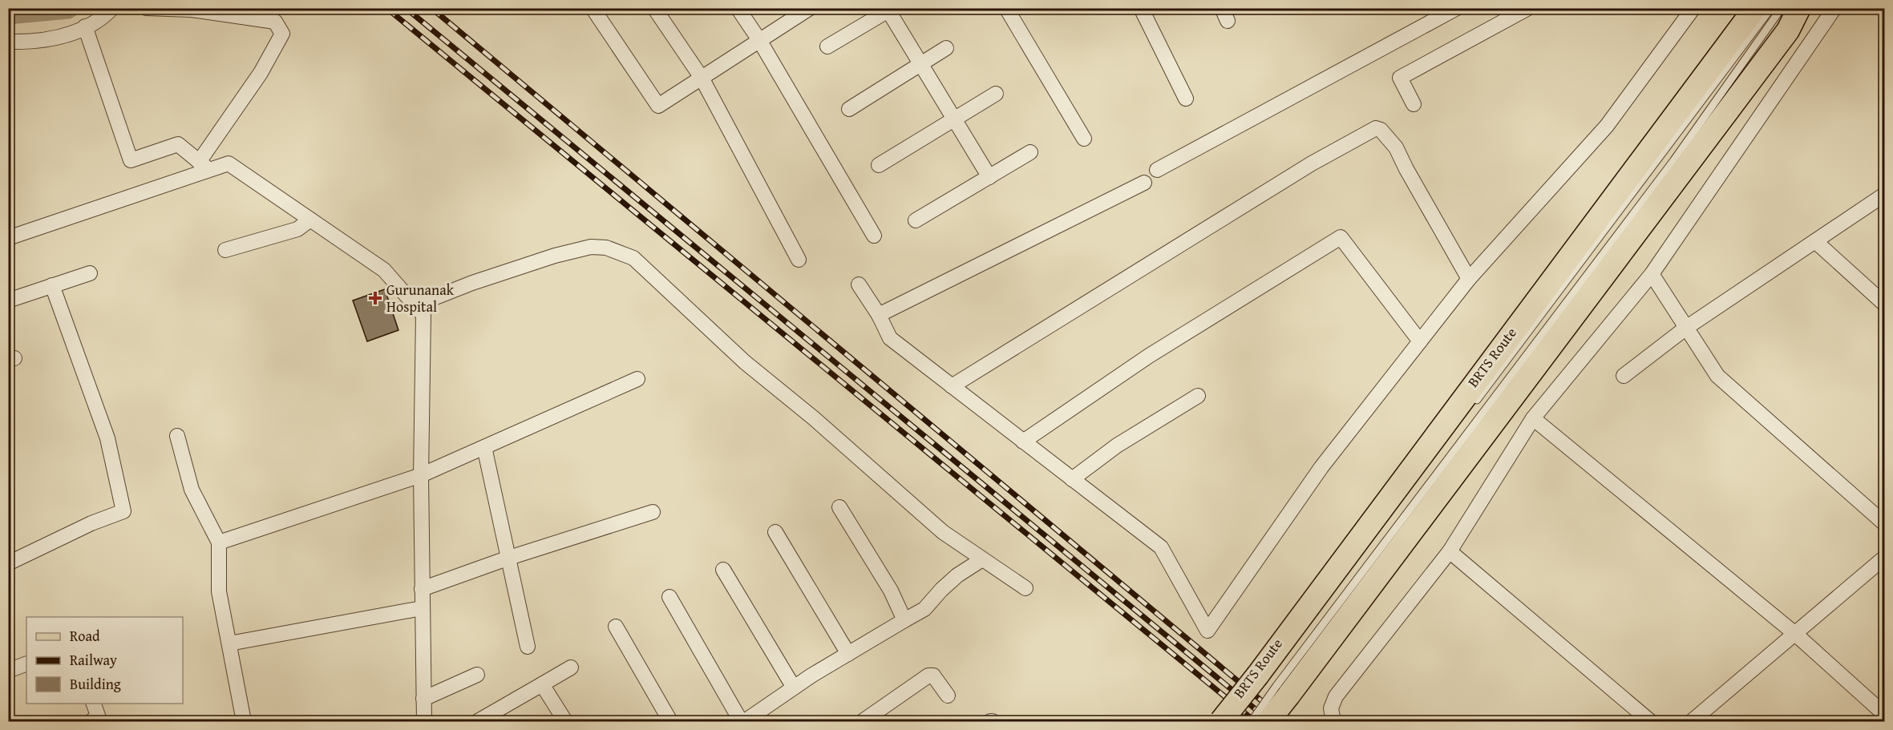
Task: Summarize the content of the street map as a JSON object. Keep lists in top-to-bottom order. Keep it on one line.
{"streets":{"lane":["BRTS Route"]},"places":{"health":["Gurunanak Hospital"]},"legend":["Road","Railway","Building"]}
